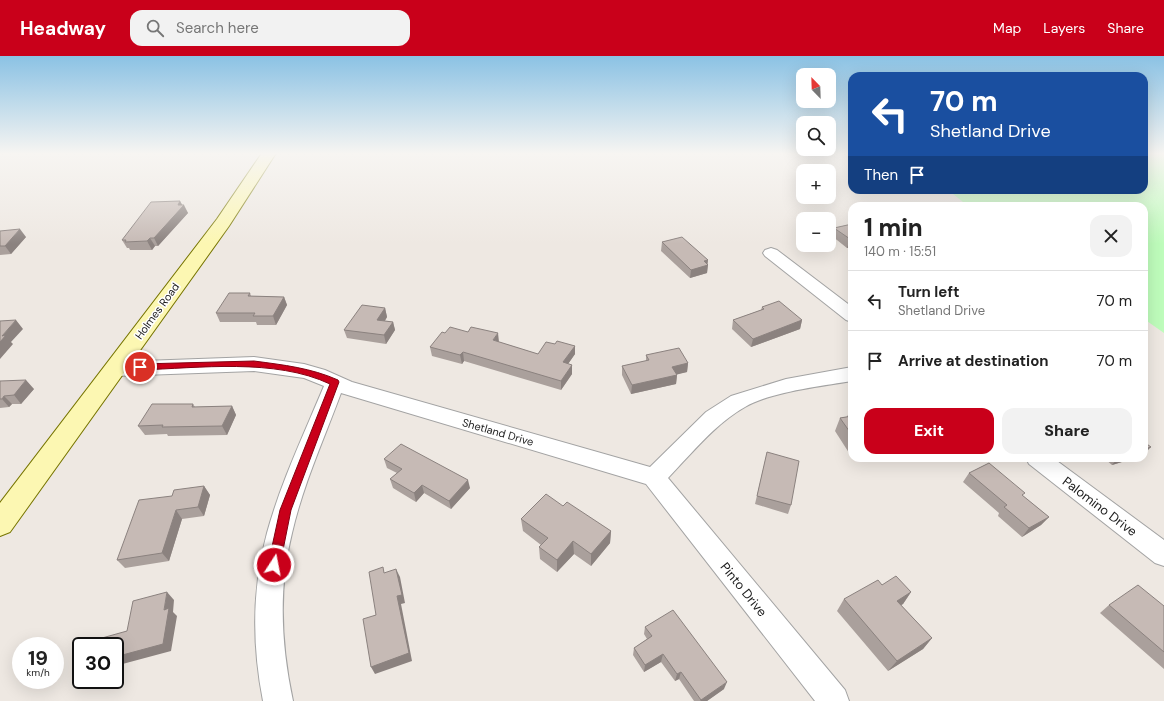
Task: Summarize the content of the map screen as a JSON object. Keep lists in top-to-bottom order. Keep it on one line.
{"streets":{"street":["Holmes Road","Shetland Drive","Palomino Drive","Pinto Drive"]},"crossings":[["Holmes Road","Shetland Drive"],["Shetland Drive","Pinto Drive"]],"north":"top left","page":{"header":"Headway","search":"Search here","nav":["Map","Layers","Share"],"map_buttons":["+","−"],"turn":["70 m","Shetland Drive"],"then":"Then","heading":["1 min","140 m · 15:51"],"list":[{"name":"Turn left","note":"Shetland Drive","value":"70 m"},{"name":"Arrive at destination","value":"70 m"}],"buttons":["Exit","Share"],"speed":"19 km/h","limit":"30"}}
